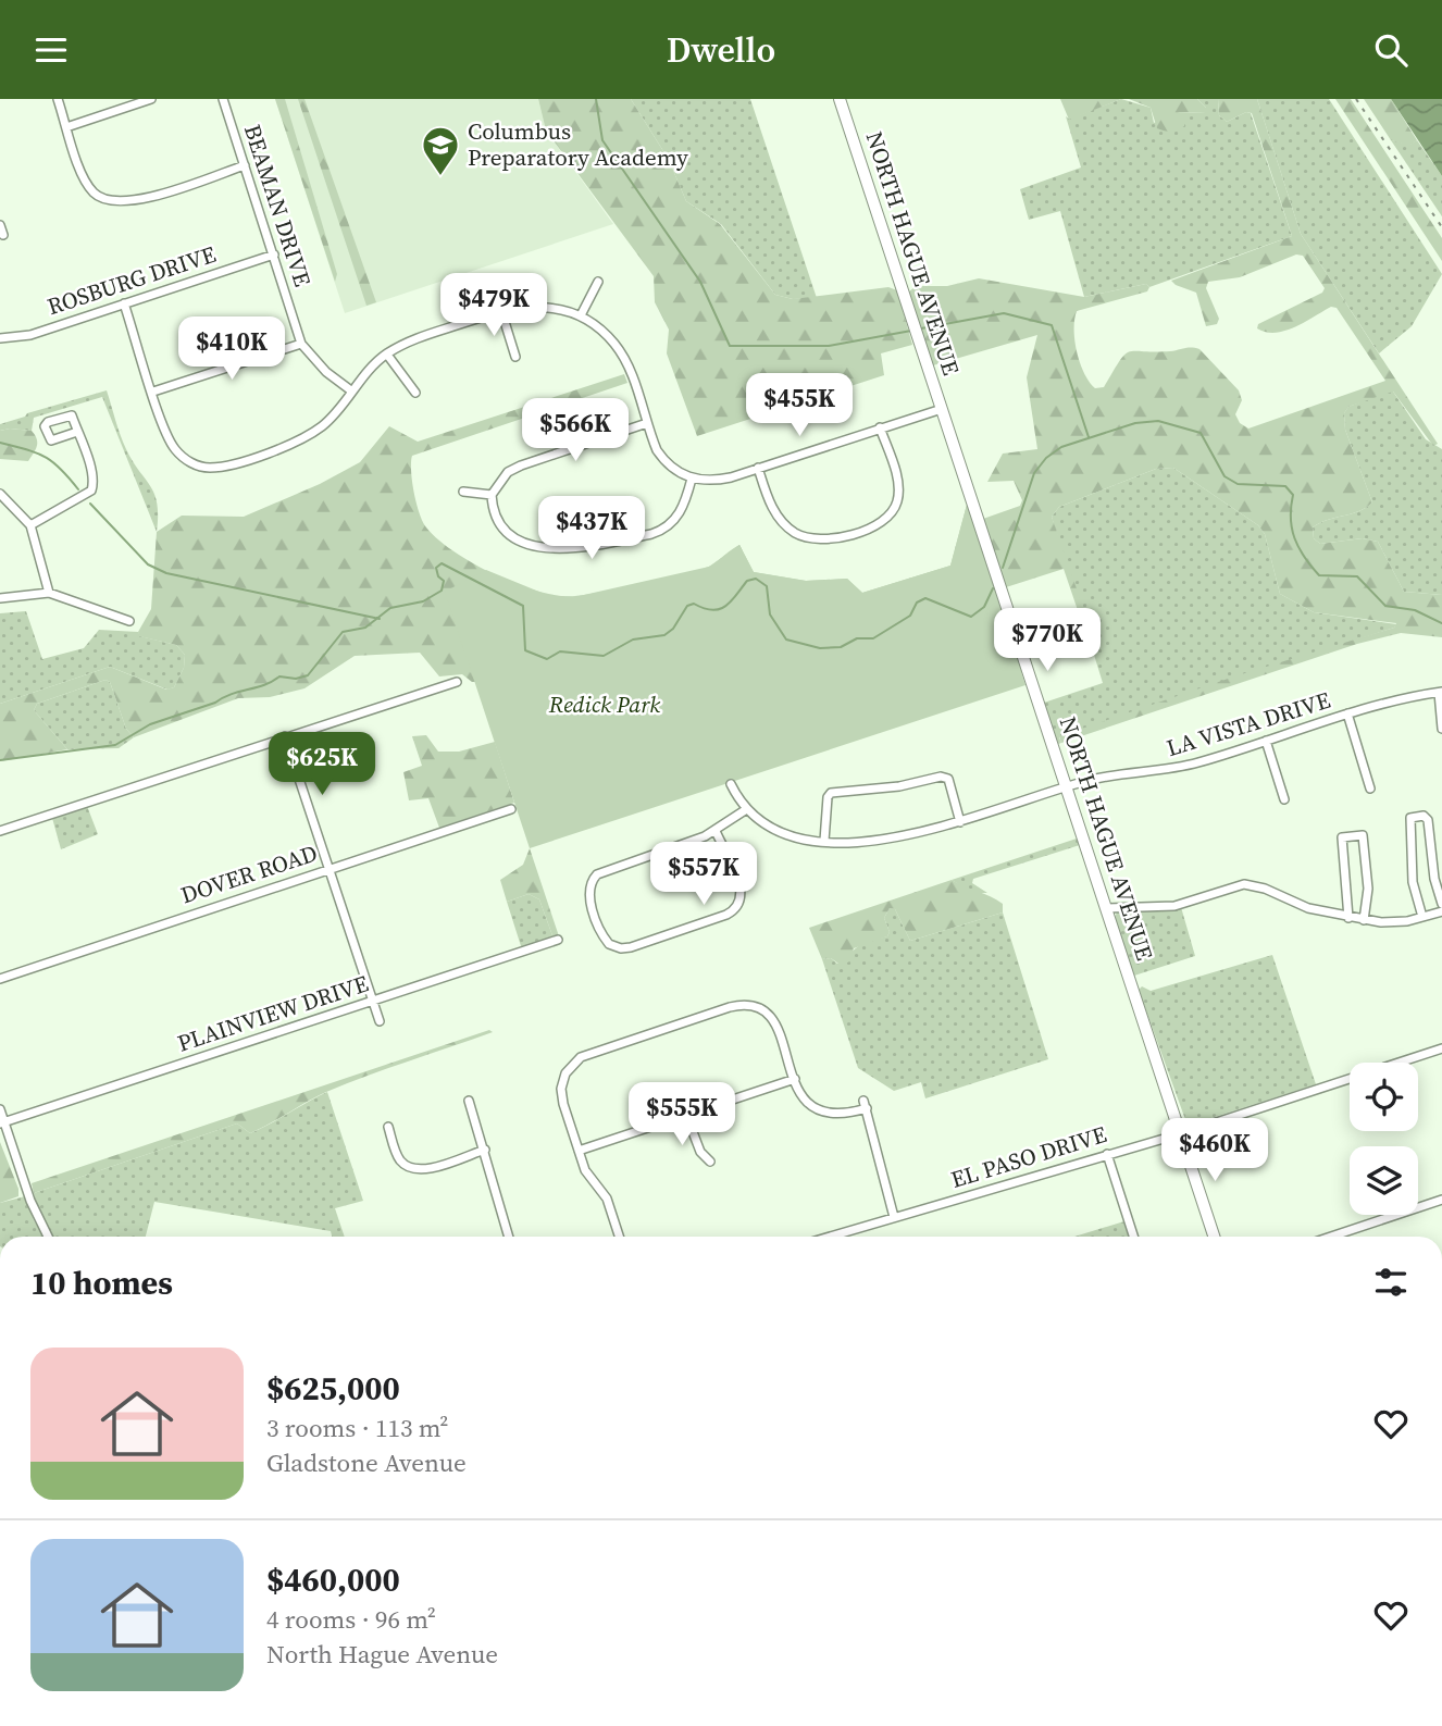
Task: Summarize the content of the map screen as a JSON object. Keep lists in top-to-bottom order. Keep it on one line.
{"streets":{"main road":["NORTH HAGUE AVENUE"],"street":["BEAMAN DRIVE","ROSBURG DRIVE","LA VISTA DRIVE","DOVER ROAD","PLAINVIEW DRIVE","EL PASO DRIVE"]},"crossings":[["BEAMAN DRIVE","ROSBURG DRIVE"],["NORTH HAGUE AVENUE","LA VISTA DRIVE"],["NORTH HAGUE AVENUE","EL PASO DRIVE"]],"parks":["Redick Park"],"places":{"school or university":["Columbus Preparatory Academy"]},"page":{"header":"Dwello","price":["$479K","$410K","$455K","$566K","$437K","$770K","$625K","$557K","$555K","$460K"],"heading":"10 homes","list":[{"name":"$625,000","note":"3 rooms · 113 m² · Gladstone Avenue"},{"name":"$460,000","note":"4 rooms · 96 m² · North Hague Avenue"}]}}
